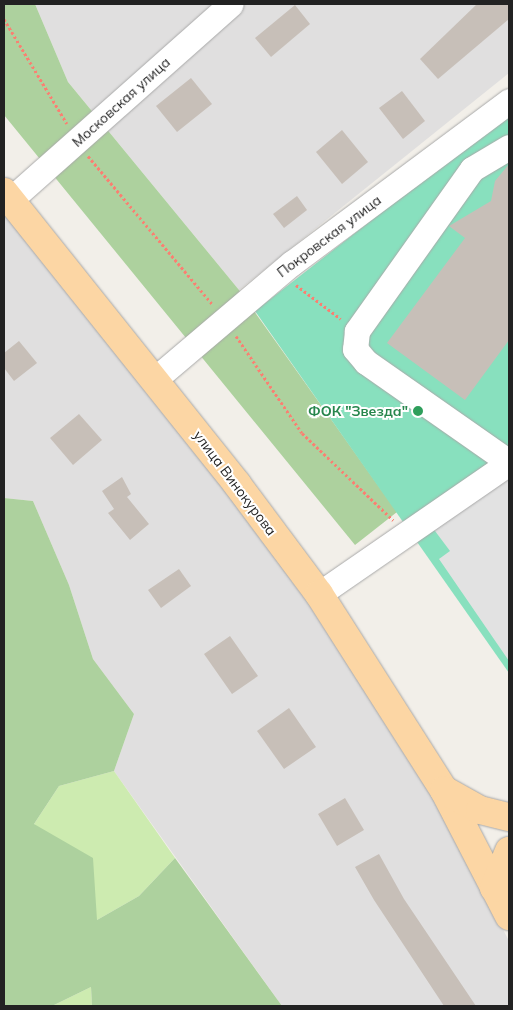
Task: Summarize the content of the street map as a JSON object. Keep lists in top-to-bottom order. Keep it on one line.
{"streets":{"main road":["улица Винокурова"],"street":["Московская улица","Покровская улица"]},"crossings":[["Московская улица","улица Винокурова"],["Покровская улица","улица Винокурова"]],"places":["ФОК \"Звезда\""]}
